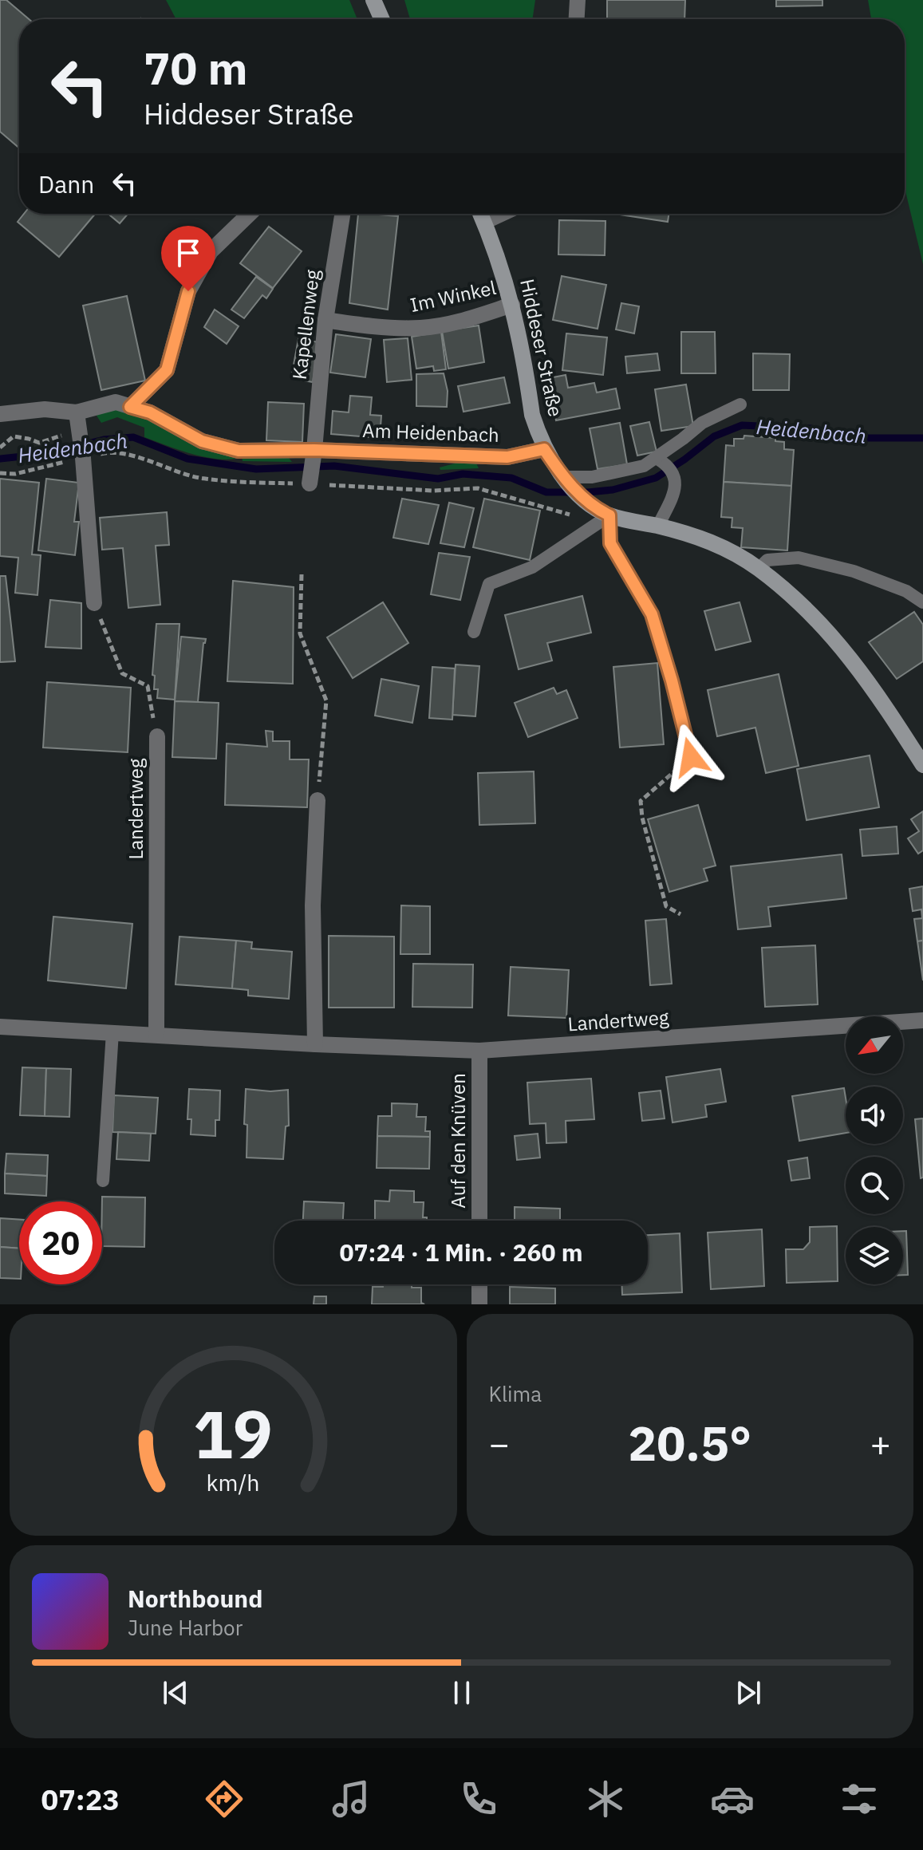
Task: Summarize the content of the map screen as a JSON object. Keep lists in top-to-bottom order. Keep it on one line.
{"streets":{"main road":["Hiddeser Straße"],"street":["Im Winkel","Kapellenweg","Am Heidenbach","Landertweg","Auf den Knüven"]},"crossings":[["Im Winkel","Kapellenweg"],["Im Winkel","Hiddeser Straße"],["Kapellenweg","Am Heidenbach"],["Hiddeser Straße","Am Heidenbach"],["Landertweg","Auf den Knüven"]],"water":["Heidenbach"],"north":"bottom left","page":{"turn":["70 m","Hiddeser Straße"],"then":"Dann","limit":"20","trip":"07:24 · 1 Min. · 260 m","tile":"Klima","heat":["−","20.5°","+"],"song":["Northbound","June Harbor"],"tabs":"07:23","gauge":["19","km/h"]}}
